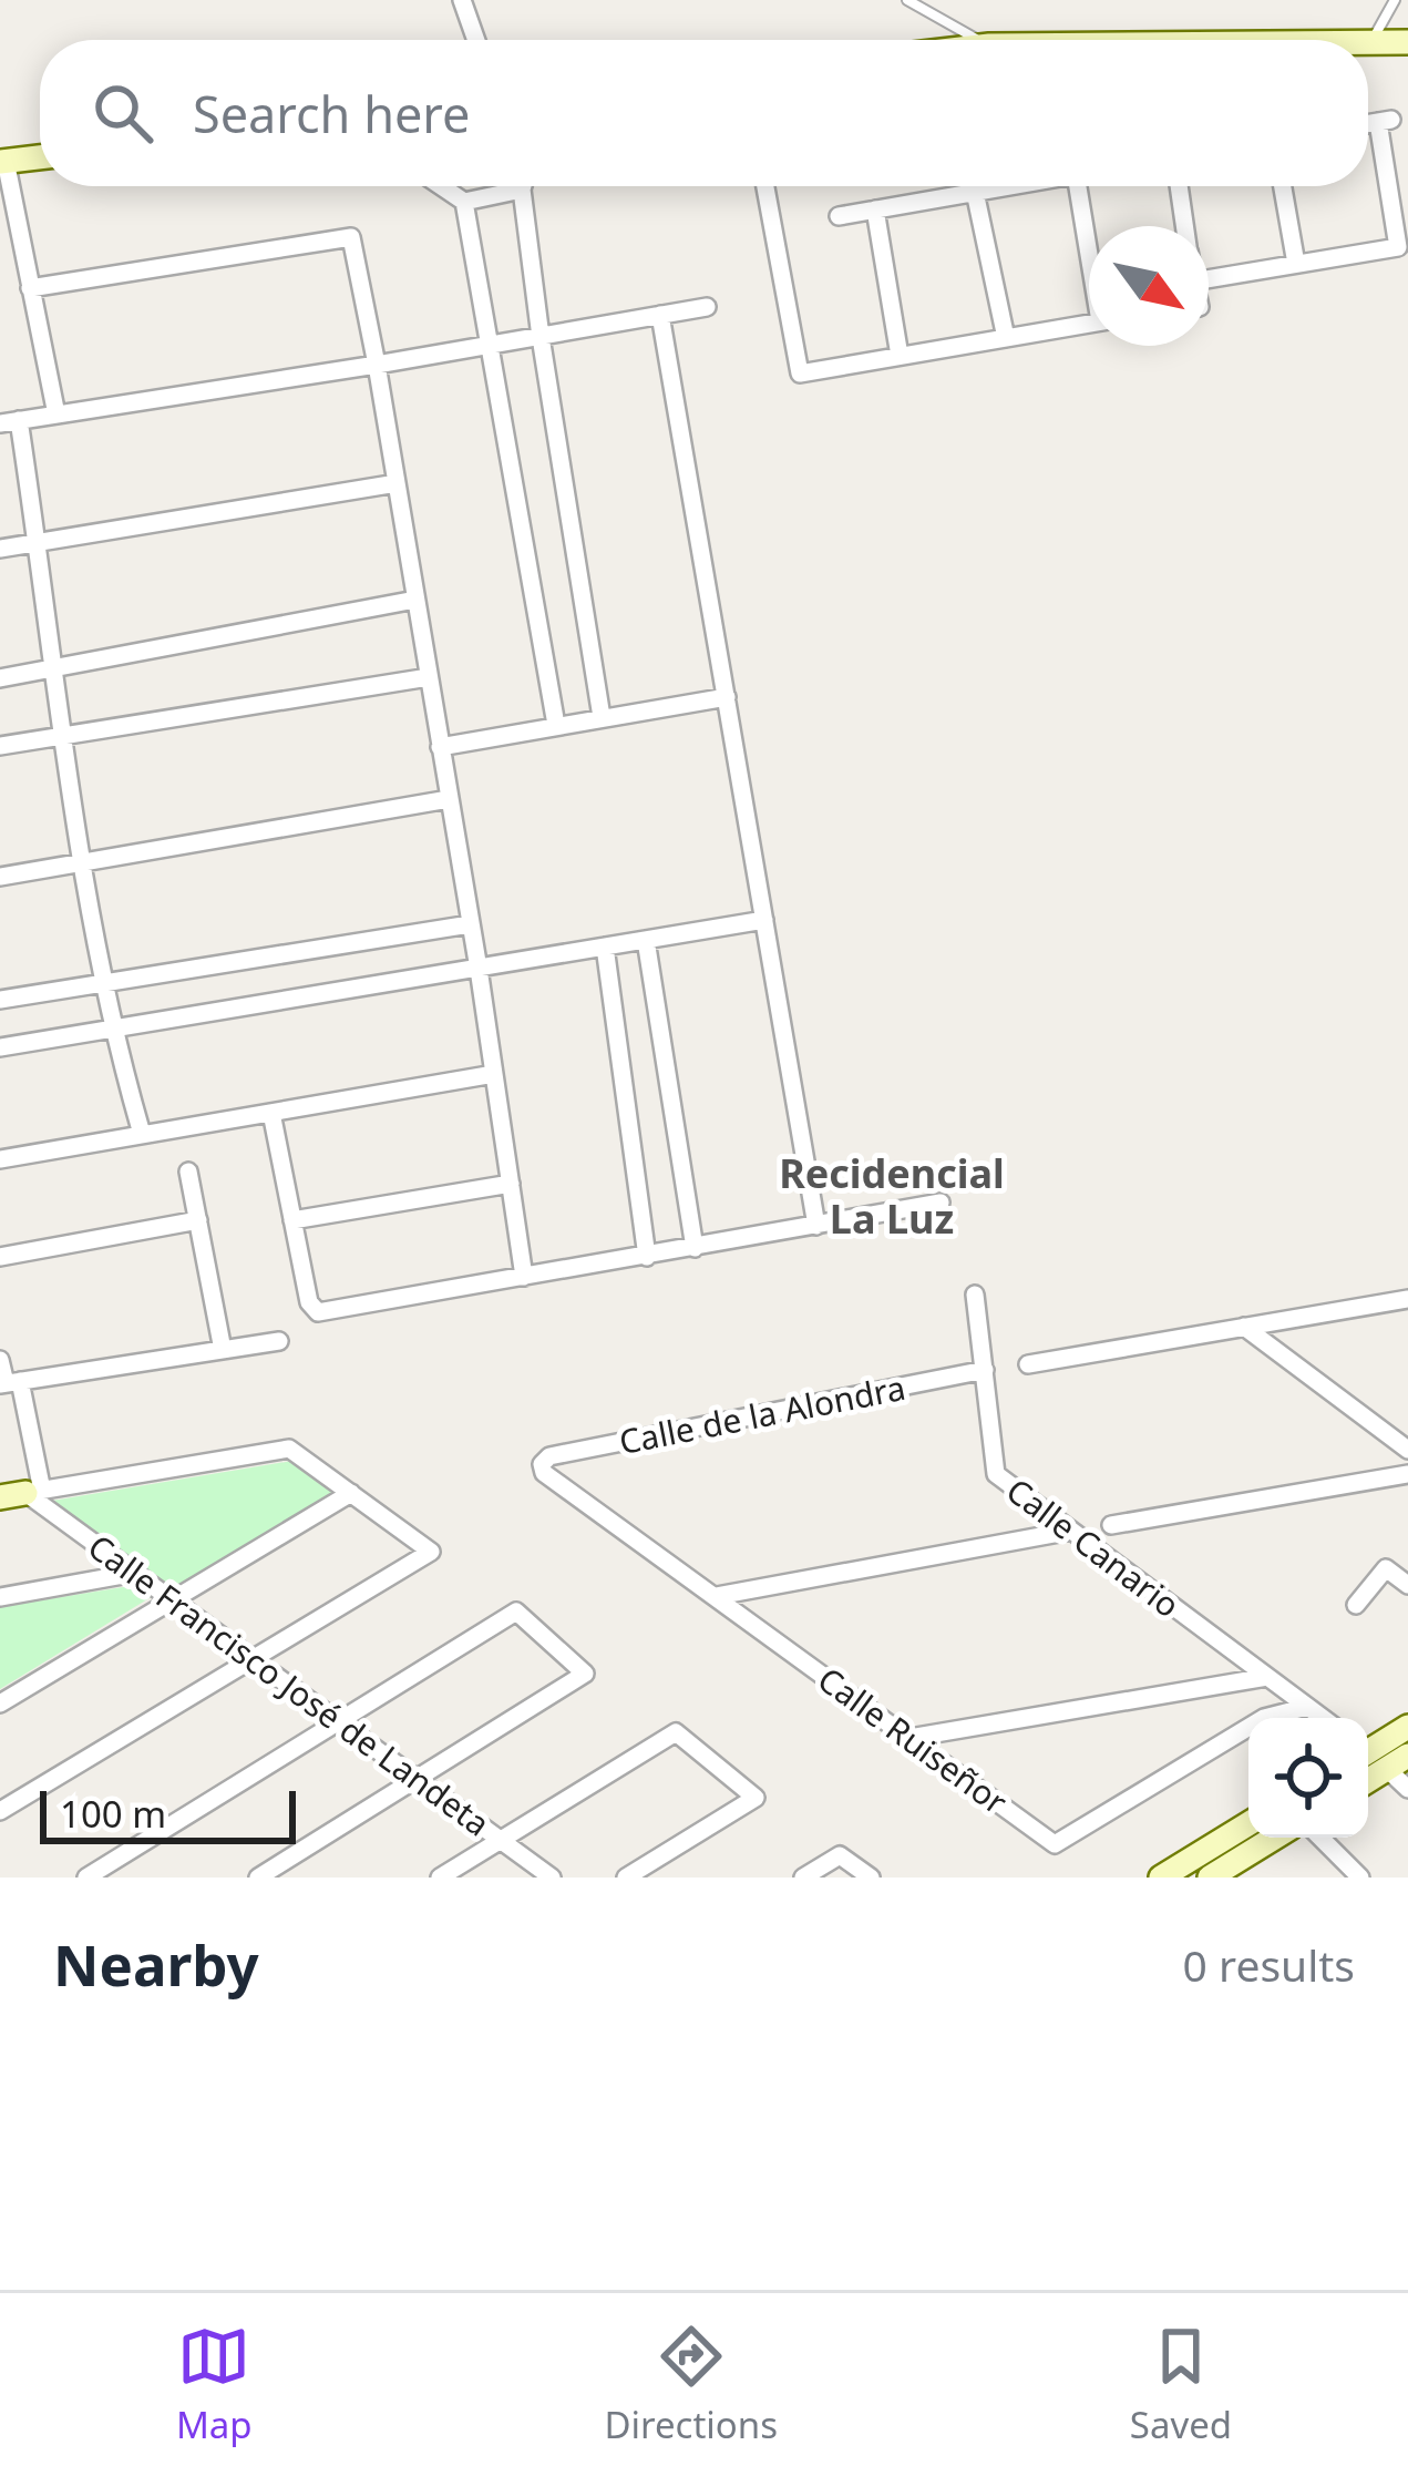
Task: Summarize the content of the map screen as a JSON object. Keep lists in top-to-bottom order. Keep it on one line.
{"streets":{"street":["Calle de la Alondra","Calle Canario","Calle Francisco José de Landeta","Calle Ruiseñor"]},"crossings":[["Calle de la Alondra","Calle Canario"],["Calle de la Alondra","Calle Ruiseñor"],["Calle Canario","Calle Ruiseñor"]],"districts":["Recidencial La Luz"],"scale_bar":"100 m","north":"bottom right","page":{"search":"Search here","scale":"100 m","heading":["Nearby","0 results"],"nav":["Map","Directions","Saved"]}}
